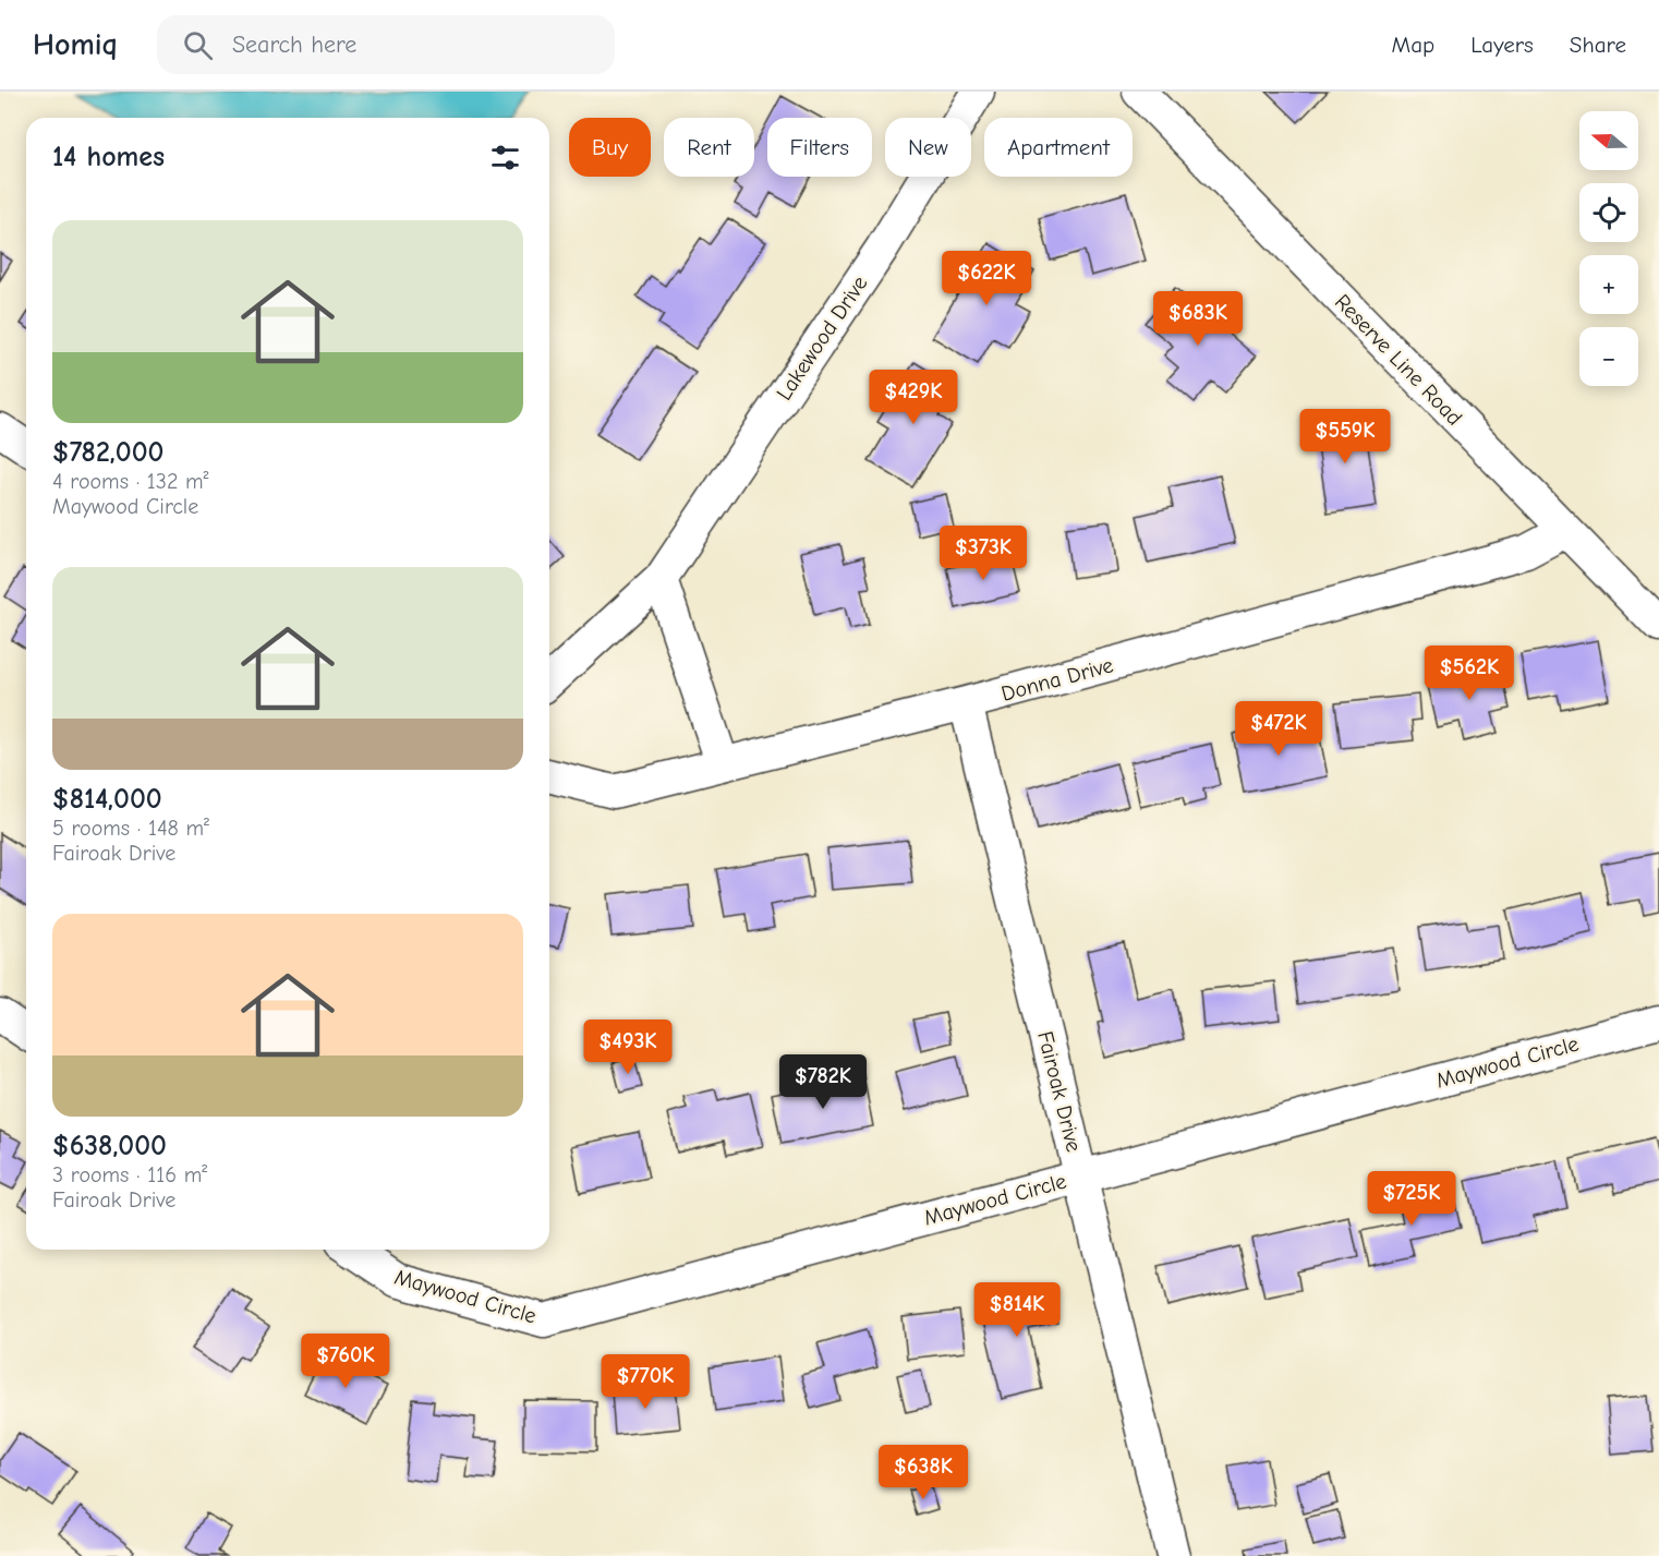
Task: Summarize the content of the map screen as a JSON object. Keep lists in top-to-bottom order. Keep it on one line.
{"streets":{"street":["Lakewood Drive","Reserve Line Road","Donna Drive","Maywood Circle","Fairoak Drive"]},"crossings":[["Reserve Line Road","Donna Drive"],["Donna Drive","Fairoak Drive"],["Maywood Circle","Fairoak Drive"]],"north":"left","page":{"header":"Homiq","search":"Search here","nav":["Map","Layers","Share"],"map_buttons":["+","−"],"chip":["Buy","Rent","Filters","New","Apartment"],"heading":"14 homes","list":[{"name":"$782,000","note":"4 rooms · 132 m² · Maywood Circle"},{"name":"$814,000","note":"5 rooms · 148 m² · Fairoak Drive"},{"name":"$638,000","note":"3 rooms · 116 m² · Fairoak Drive"}],"price":["$622K","$683K","$429K","$559K","$373K","$562K","$472K","$493K","$782K","$725K","$814K","$760K","$770K","$638K"]}}
